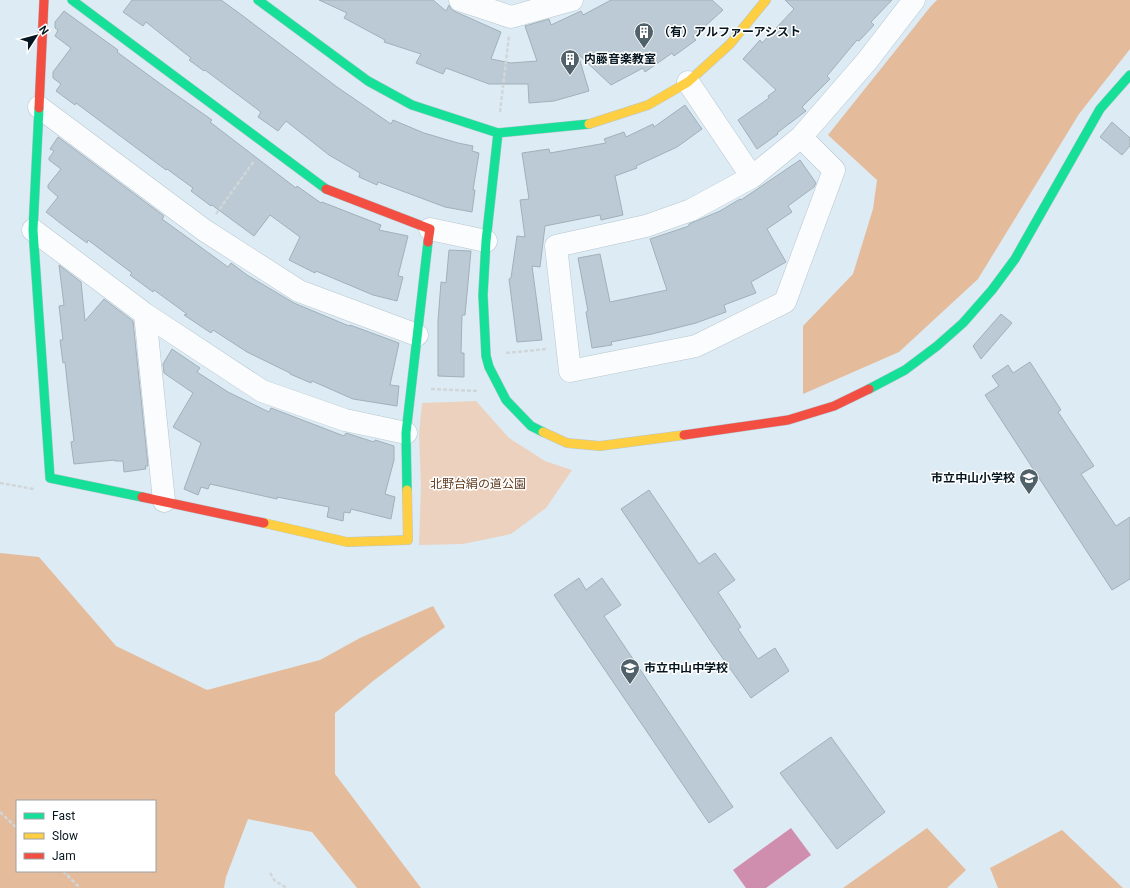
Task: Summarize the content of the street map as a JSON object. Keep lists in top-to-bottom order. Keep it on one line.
{"parks":["北野台絹の道公園"],"places":{"building":["（有）アルファーアシスト","内藤音楽教室"],"school or university":["市立中山小学校","市立中山中学校"]},"legend":["Fast","Slow","Jam"],"north":"top right"}
